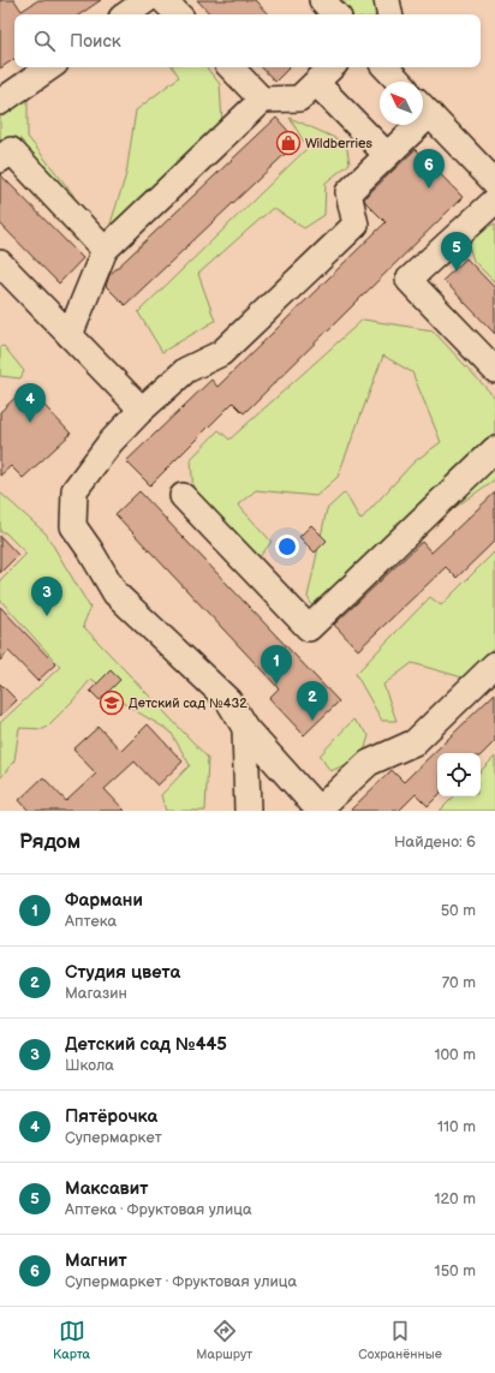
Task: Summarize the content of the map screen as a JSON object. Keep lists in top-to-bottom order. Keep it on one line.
{"places":{"shop":["Wildberries"],"school or university":["Детский сад №432"]},"north":"top left","page":{"search":"Поиск","pins":["6","5","4","3","1","2"],"heading":["Рядом","Найдено: 6"],"list":[{"mark":"1","name":"Фармани","note":"Аптека","value":"50 m"},{"mark":"2","name":"Студия цвета","note":"Магазин","value":"70 m"},{"mark":"3","name":"Детский сад №445","note":"Школа","value":"100 m"},{"mark":"4","name":"Пятёрочка","note":"Супермаркет","value":"110 m"},{"mark":"5","name":"Максавит","note":"Аптека · Фруктовая улица","value":"120 m"},{"mark":"6","name":"Магнит","note":"Супермаркет · Фруктовая улица","value":"150 m"}],"nav":["Карта","Маршрут","Сохранённые"]}}
